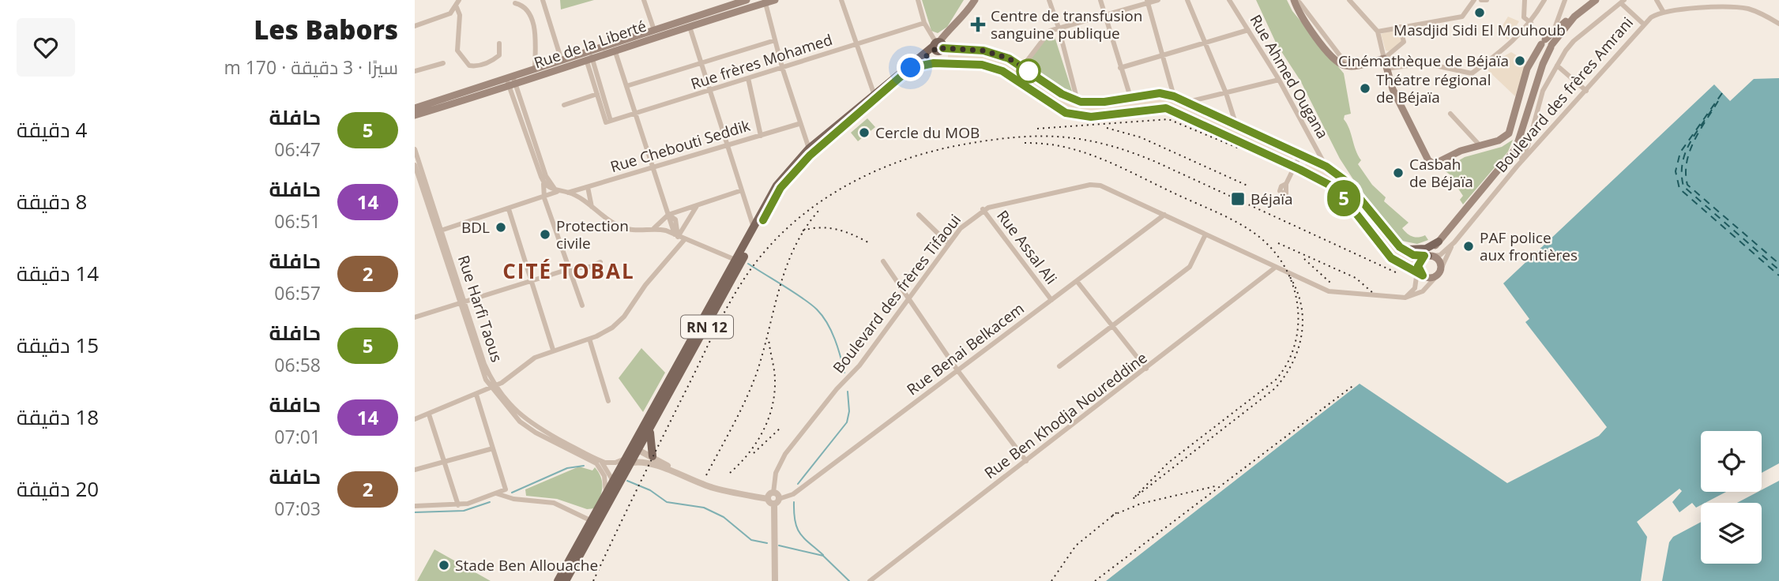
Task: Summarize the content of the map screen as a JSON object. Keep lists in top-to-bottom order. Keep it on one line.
{"streets":{"main road":["Rue de la Liberté","RN 12"],"street":["Rue frères Mohamed","Rue Ahmed Ougana","Boulevard des frères Amrani","Rue Chebouti Seddik","Rue Assal Ali","Boulevard des frères Tifaoui","Rue Harfi Taous","Rue Benai Belkacem","Rue Ben Khodja Noureddine"]},"crossings":[["Rue Assal Ali","Boulevard des frères Tifaoui"],["Rue Assal Ali","Rue Benai Belkacem"],["Boulevard des frères Tifaoui","Rue Benai Belkacem"],["Boulevard des frères Tifaoui","Rue Ben Khodja Noureddine"],["Rue Harfi Taous","RN 12"]],"districts":["CITÉ TOBAL"],"places":{"other":["Masdjid Sidi El Mouhoub","Cinémathèque de Béjaïa","Théatre régional de Béjaïa","Cercle du MOB","Casbah de Béjaïa","BDL","Protection civile","PAF police aux frontières","Stade Ben Allouache"],"health":["Centre de transfusion sanguine publique"],"transit":["Béjaïa"]},"lines":["bus line 5"],"page":{"on_map":"5","heading":["Les Babors","سيرًا · 3 دقيقة · 170 m"],"list":[{"mark":"5","name":"حافلة","note":"06:47","value":"4 دقيقة"},{"mark":"14","name":"حافلة","note":"06:51","value":"8 دقيقة"},{"mark":"2","name":"حافلة","note":"06:57","value":"14 دقيقة"},{"mark":"5","name":"حافلة","note":"06:58","value":"15 دقيقة"},{"mark":"14","name":"حافلة","note":"07:01","value":"18 دقيقة"},{"mark":"2","name":"حافلة","note":"07:03","value":"20 دقيقة"}]}}
